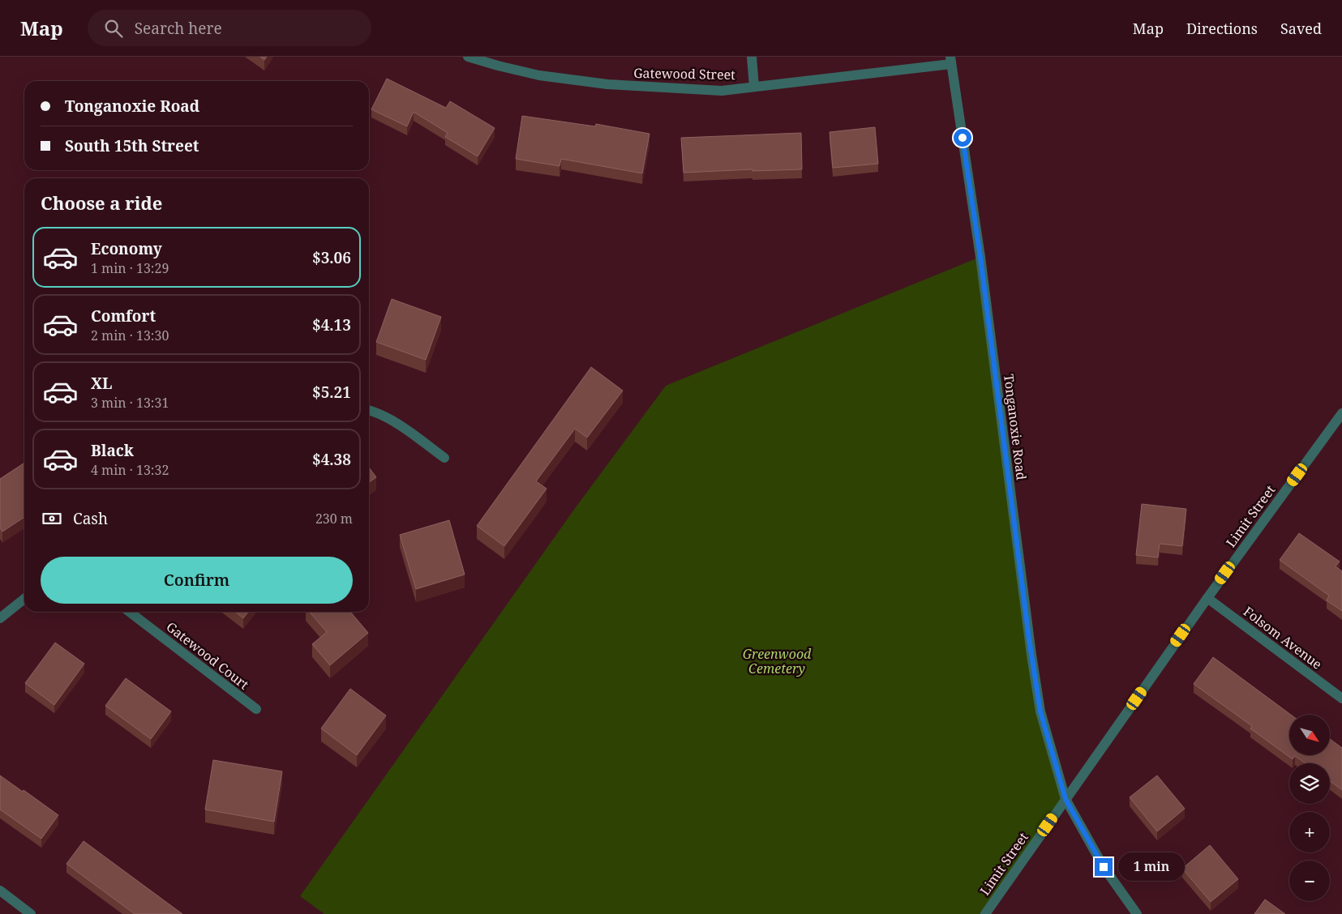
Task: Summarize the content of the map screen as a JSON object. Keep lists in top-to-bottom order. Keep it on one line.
{"streets":{"street":["Gatewood Street","Tonganoxie Road","Limit Street","Folsom Avenue","Gatewood Court"]},"crossings":[["Gatewood Street","Tonganoxie Road"],["Tonganoxie Road","Limit Street"],["Limit Street","Folsom Avenue"]],"parks":["Greenwood Cemetery"],"north":"bottom right","page":{"header":"Map","search":"Search here","nav":["Map","Directions","Saved"],"banner":["Tonganoxie Road","South 15th Street"],"heading":"Choose a ride","list":[{"name":"Economy","note":"1 min · 13:29","value":"$3.06"},{"name":"Comfort","note":"2 min · 13:30","value":"$4.13"},{"name":"XL","note":"3 min · 13:31","value":"$5.21"},{"name":"Black","note":"4 min · 13:32","value":"$4.38"}],"pay":["Cash","230 m"],"buttons":"Confirm","map_buttons":["+","−"],"bubble":"1 min"}}
